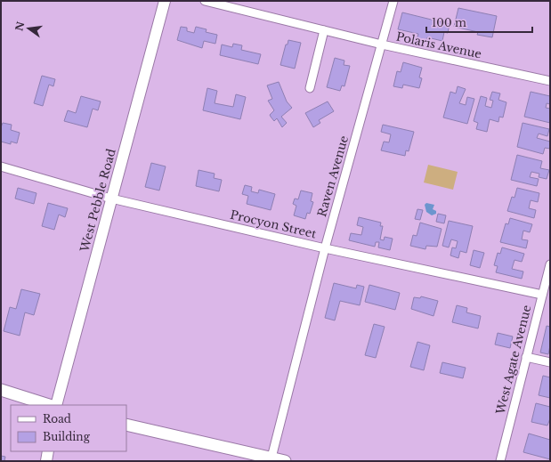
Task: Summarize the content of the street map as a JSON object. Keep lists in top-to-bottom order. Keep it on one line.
{"streets":{"street":["Polaris Avenue","Raven Avenue","West Pebble Road","Procyon Street","West Agate Avenue"]},"crossings":[["Polaris Avenue","Raven Avenue"],["Raven Avenue","Procyon Street"],["West Pebble Road","Procyon Street"],["Procyon Street","West Agate Avenue"]],"legend":["Road","Building"],"scale_bar":"100 m","north":"left"}
